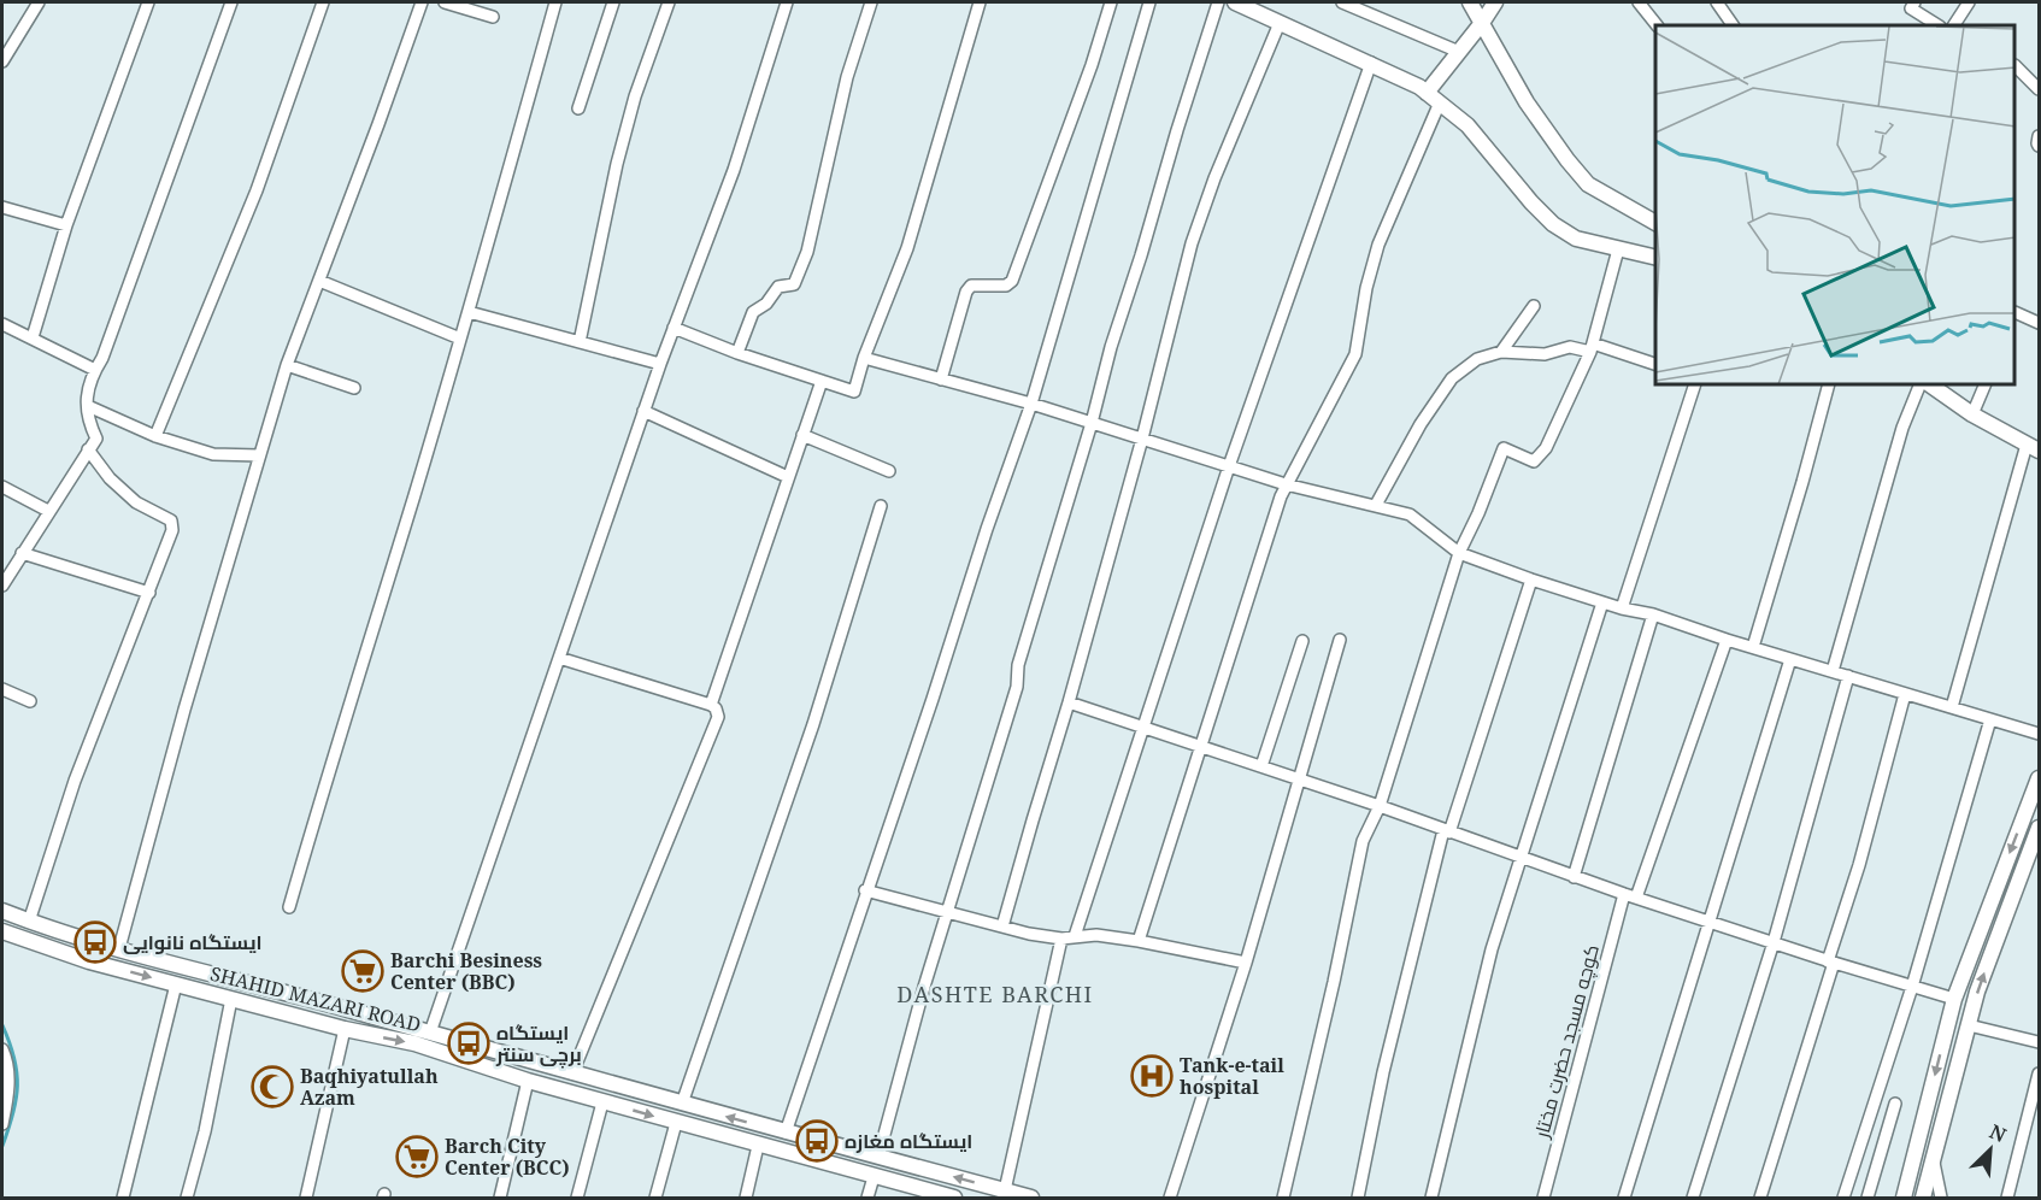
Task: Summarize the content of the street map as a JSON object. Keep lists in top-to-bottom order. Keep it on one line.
{"streets":{"main road":["SHAHID MAZARI ROAD"],"street":["کوچه مسجد حضرت مختار"]},"districts":["DASHTE BARCHI"],"places":{"bus stop":["ایستگاه نانوایی","ایستگاه برچی سنتر","ایستگاه مغازه"],"supermarket":["Barchi Besiness Center (BBC)","Barch City Center (BCC)"],"hospital":["Tank-e-tail hospital"],"mosque":["Baqhiyatullah Azam"]},"north":"top right"}
